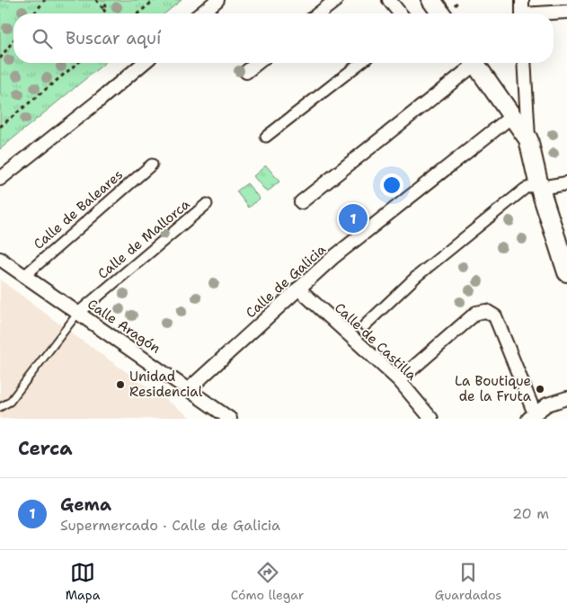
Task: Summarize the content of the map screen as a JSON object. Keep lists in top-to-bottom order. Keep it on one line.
{"streets":{"street":["Calle de Baleares","Calle de Mallorca","Calle de Galicia","Calle Aragón","Calle de Castilla"]},"crossings":[["Calle de Baleares","Calle Aragón"],["Calle de Mallorca","Calle Aragón"],["Calle de Galicia","Calle Aragón"],["Calle de Galicia","Calle de Castilla"]],"places":["Unidad Residencial","La Boutique de la Fruta"],"page":{"search":"Buscar aquí","pins":"1","heading":"Cerca","list":[{"mark":"1","name":"Gema","note":"Supermercado · Calle de Galicia","value":"20 m"}],"nav":["Mapa","Cómo llegar","Guardados"]}}
